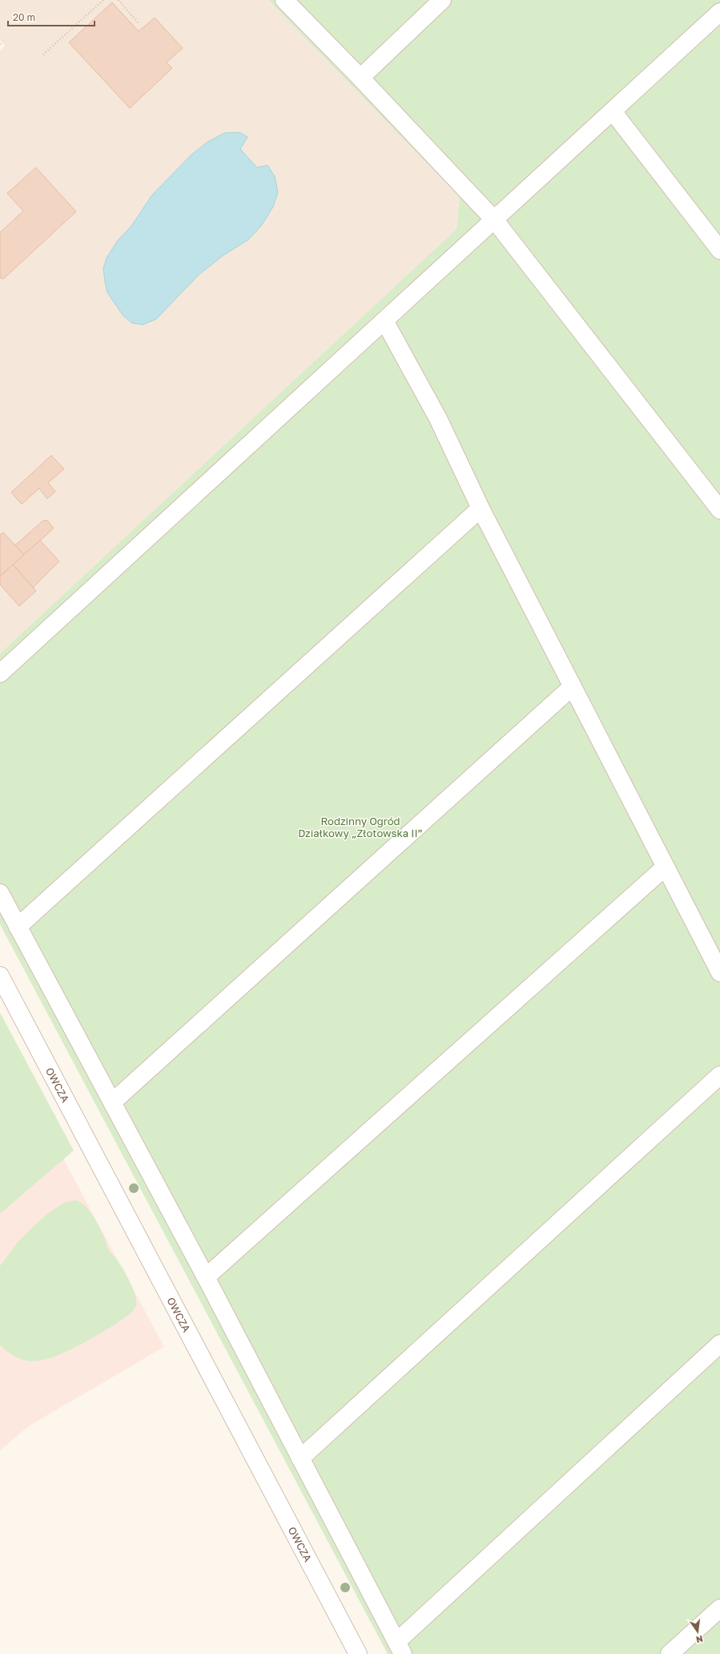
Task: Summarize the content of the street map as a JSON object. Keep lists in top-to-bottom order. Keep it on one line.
{"streets":{"street":["OWCZA"]},"parks":["Rodzinny Ogród Działkowy „Złotowska II”"],"scale_bar":"20 m","north":"bottom"}
